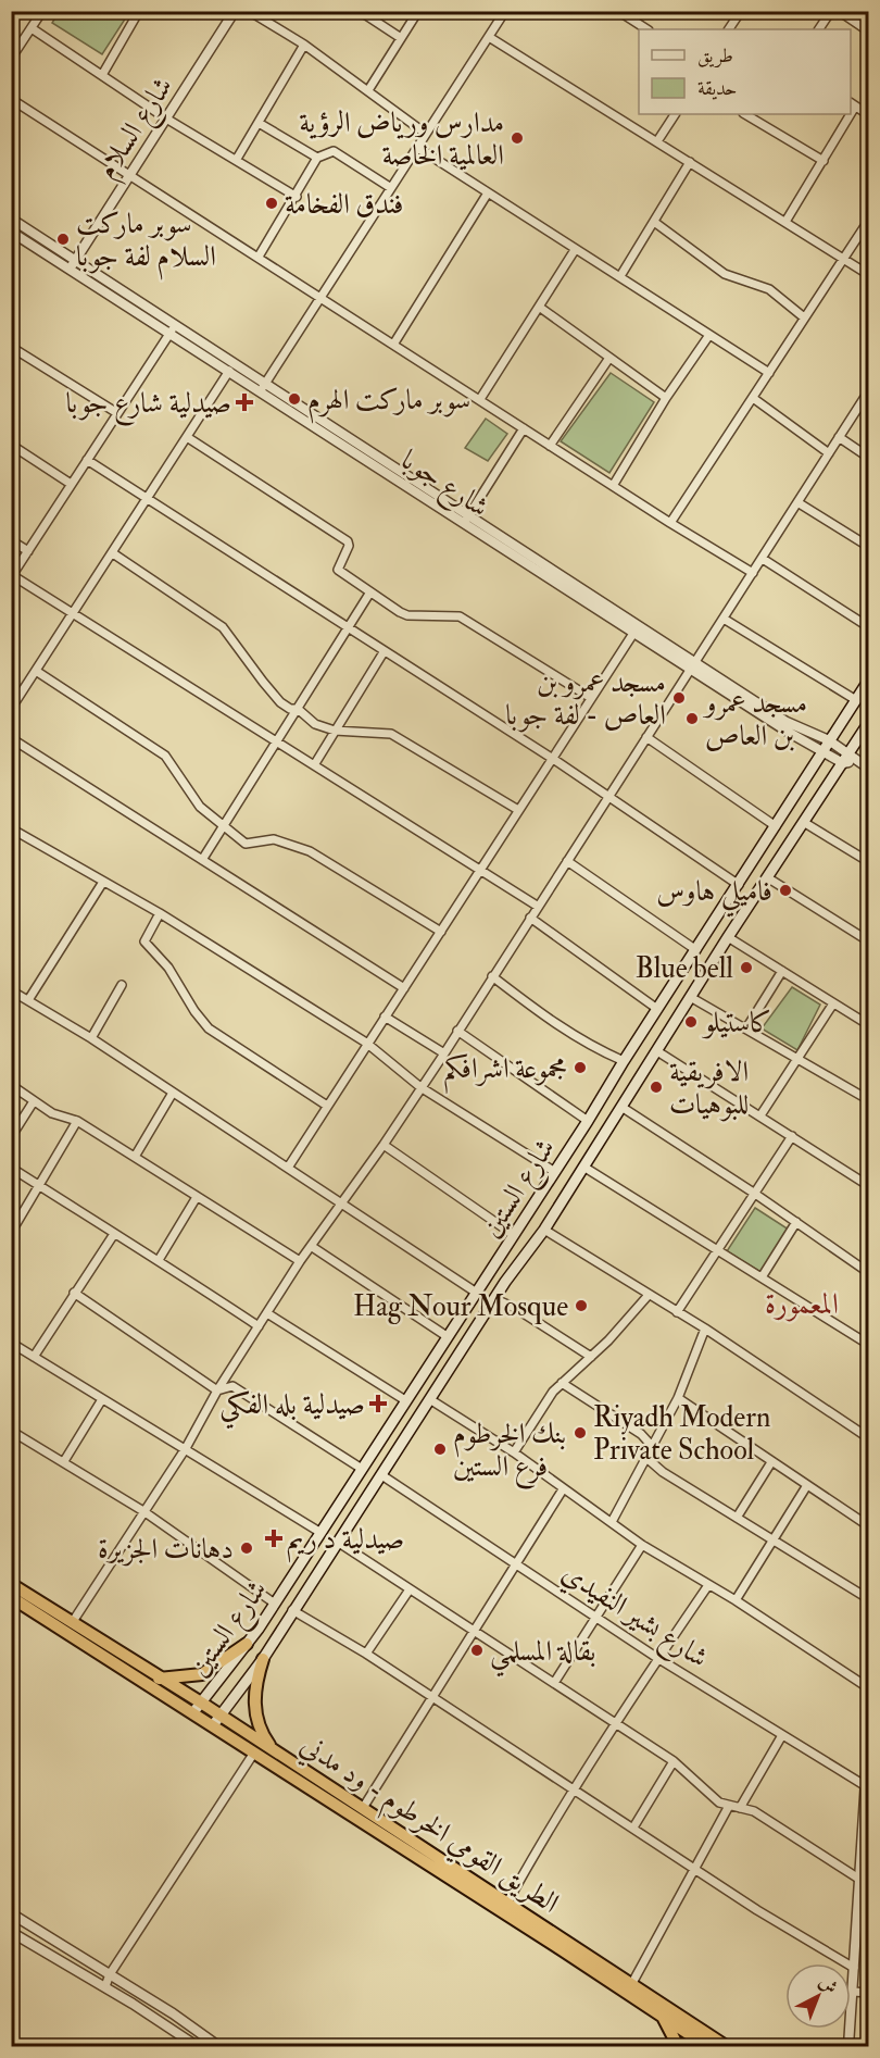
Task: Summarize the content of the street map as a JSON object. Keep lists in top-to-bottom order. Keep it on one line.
{"streets":{"highway":["الطريق القومي الخرطوم - ود مدني"],"main road":["شارع الستين"],"street":["شارع السلام","شارع جوبا","شارع بشير النفيدي"]},"crossings":[["شارع السلام","شارع جوبا"],["شارع جوبا","شارع الستين"],["شارع الستين","شارع بشير النفيدي"],["شارع الستين","الطريق القومي الخرطوم - ود مدني"]],"districts":["المعمورة"],"places":{"other":["مدارس ورياض الرؤية العالمية الخاصة","فندق الفخامة","سوبر ماركت السلام لفة جوبا","سوبر ماركت الهرم","مسجد عمرو بن العاص - لفة جوبا","مسجد عمرو بن العاص","فاميلي هاوس","Blue bell","كاستيلو","مجموعة اشرافكم","الافريقية للبوهيات","Hag Nour Mosque","Riyadh Modern Private School","بنك الخرطوم فرع الستين","دهانات الجزيرة","بقالة المسلمي"],"health":["صيدلية شارع جوبا","صيدلية بله الفكي","صيدلية د ريم"]},"legend":["طريق","حديقة"],"north":"top right"}
